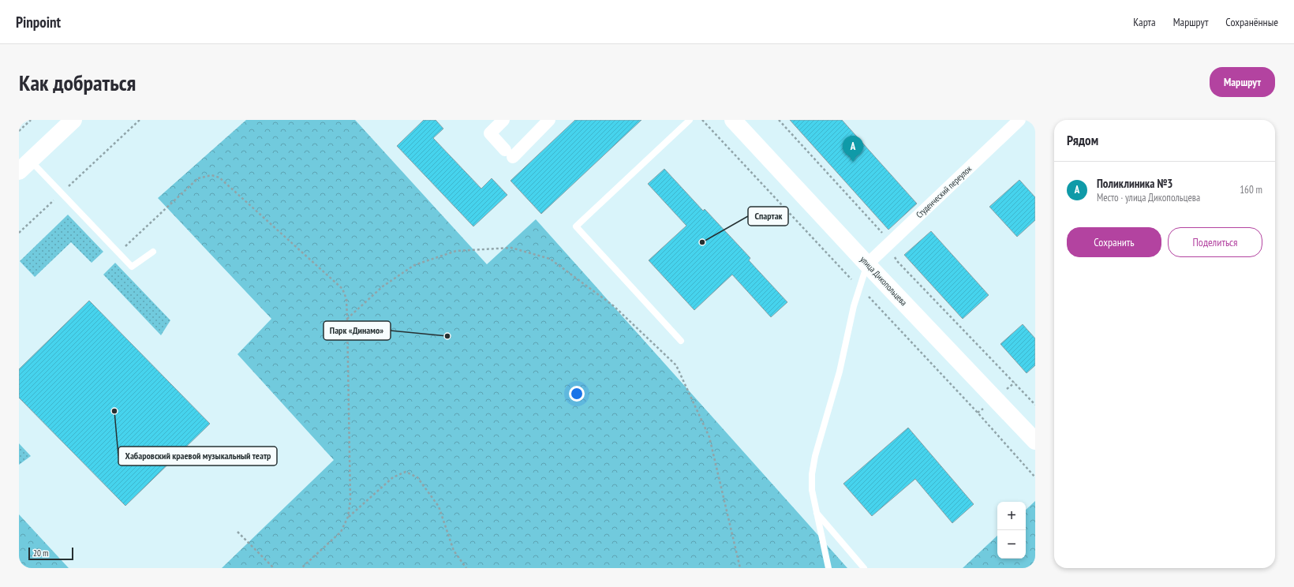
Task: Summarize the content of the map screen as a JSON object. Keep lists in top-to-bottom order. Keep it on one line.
{"streets":{"main road":["улица Дикопольцева"],"street":["Студенческий переулок"]},"crossings":[["Студенческий переулок","улица Дикопольцева"]],"places":["Спартак","Парк «Динамо»","Хабаровский краевой музыкальный театр"],"scale_bar":"20 m","page":{"header":"Pinpoint","nav":["Карта","Маршрут","Сохранённые"],"buttons":["Маршрут",["Сохранить","Поделиться"]],"title":"Как добраться","heading":"Рядом","pins":"A","list":[{"mark":"A","name":"Поликлиника №3","note":"Место · улица Дикопольцева","value":"160 m"}],"map_buttons":["+","−"],"scale":"20 m"}}
